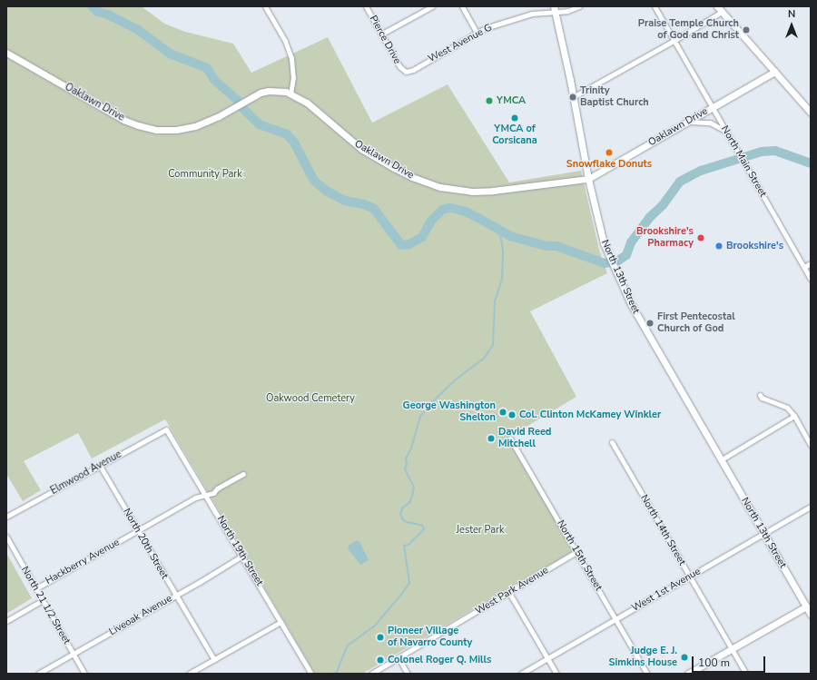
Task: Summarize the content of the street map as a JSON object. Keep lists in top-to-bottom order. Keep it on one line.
{"streets":{"street":["Pierce Drive","West Avenue G","Oaklawn Drive","North Main Street","North 13th Street","Elmwood Avenue","North 14th Street","North 20th Street","North 19th Street","North 15th Street","Hackberry Avenue","West 1st Avenue","West Park Avenue","North 21 1/2 Street","Liveoak Avenue"]},"crossings":[["Pierce Drive","West Avenue G"],["West Avenue G","North 13th Street"],["Oaklawn Drive","North Main Street"],["Oaklawn Drive","North 13th Street"],["North 13th Street","West 1st Avenue"],["Elmwood Avenue","North 20th Street"],["Elmwood Avenue","North 19th Street"],["North 14th Street","West 1st Avenue"],["North 20th Street","Hackberry Avenue"],["North 20th Street","Liveoak Avenue"],["North 19th Street","Hackberry Avenue"],["North 19th Street","Liveoak Avenue"],["North 15th Street","West 1st Avenue"],["North 15th Street","West Park Avenue"],["Hackberry Avenue","North 21 1/2 Street"],["North 21 1/2 Street","Liveoak Avenue"]],"parks":["Community Park","Oakwood Cemetery","Jester Park"],"places":["Praise Temple Church of God and Christ","Trinity Baptist Church","YMCA","YMCA of Corsicana","Snowflake Donuts","Brookshire's Pharmacy","Brookshire's","First Pentecostal Church of God","George Washington Shelton","Col. Clinton McKamey Winkler","David Reed Mitchell","Pioneer Village of Navarro County","Judge E. J. Simkins House","Colonel Roger Q. Mills"],"scale_bar":"100 m","north":"top"}
